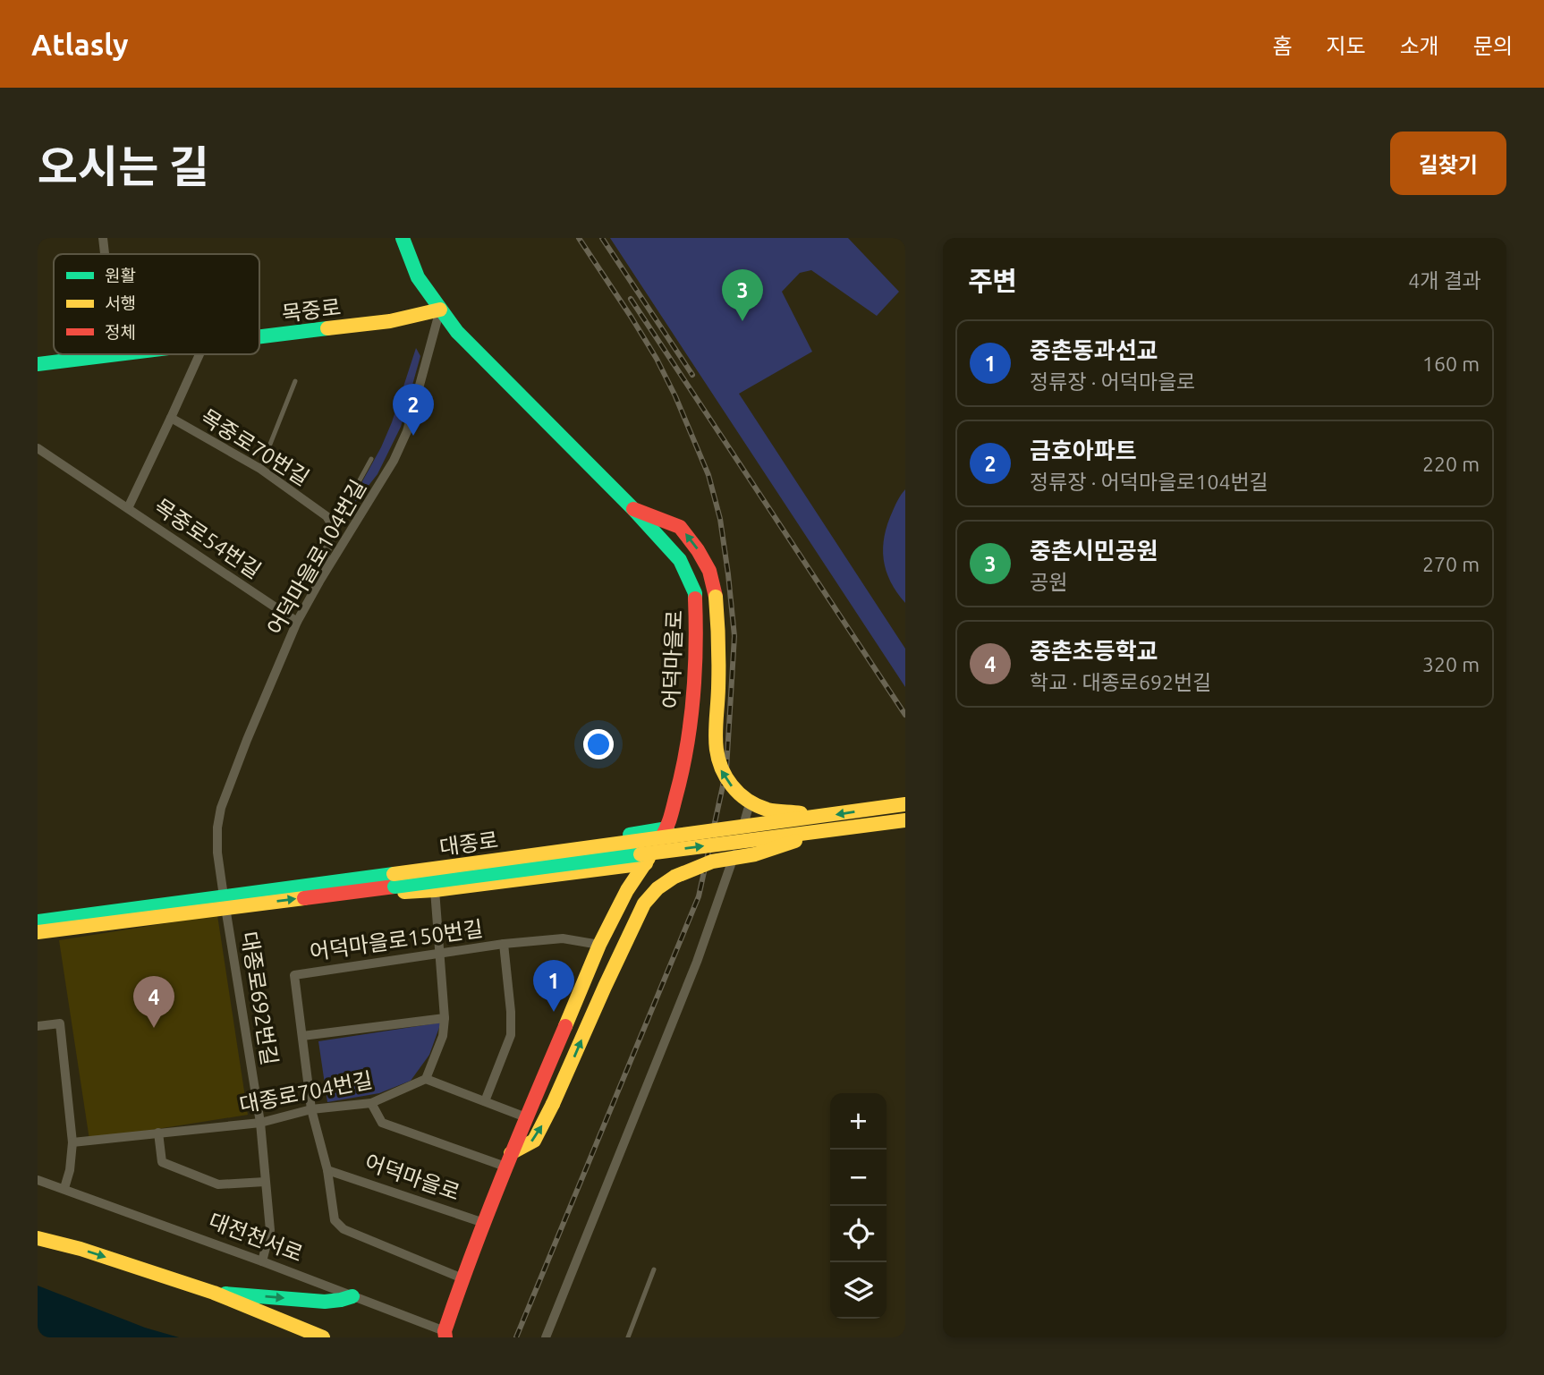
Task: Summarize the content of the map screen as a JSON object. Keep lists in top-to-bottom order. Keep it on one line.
{"streets":{"main road":["목중로","어덕마을로","대종로","대전천서로"],"street":["목중로70번길","목중로54번길","어덕마을로104번길","어덕마을로150번길","대종로692번길","대종로704번길"]},"crossings":[["목중로","어덕마을로104번길"],["목중로","어덕마을로"],["목중로70번길","목중로54번길"],["목중로54번길","어덕마을로104번길"],["어덕마을로104번길","어덕마을로"],["어덕마을로104번길","대종로"],["어덕마을로104번길","대종로692번길"],["어덕마을로","어덕마을로150번길"],["어덕마을로","대종로704번길"],["어덕마을로","대전천서로"],["대종로","대종로692번길"],["대종로692번길","대종로704번길"],["대종로692번길","대전천서로"]],"legend":["원활","서행","정체"],"page":{"header":"Atlasly","nav":["홈","지도","소개","문의"],"title":"오시는 길","buttons":"길찾기","heading":["주변","4개 결과"],"pins":["3","2","1","4"],"list":[{"mark":"1","name":"중촌동과선교","note":"정류장 · 어덕마을로","value":"160 m"},{"mark":"2","name":"금호아파트","note":"정류장 · 어덕마을로104번길","value":"220 m"},{"mark":"3","name":"중촌시민공원","note":"공원","value":"270 m"},{"mark":"4","name":"중촌초등학교","note":"학교 · 대종로692번길","value":"320 m"}],"map_buttons":["+","−"]}}
